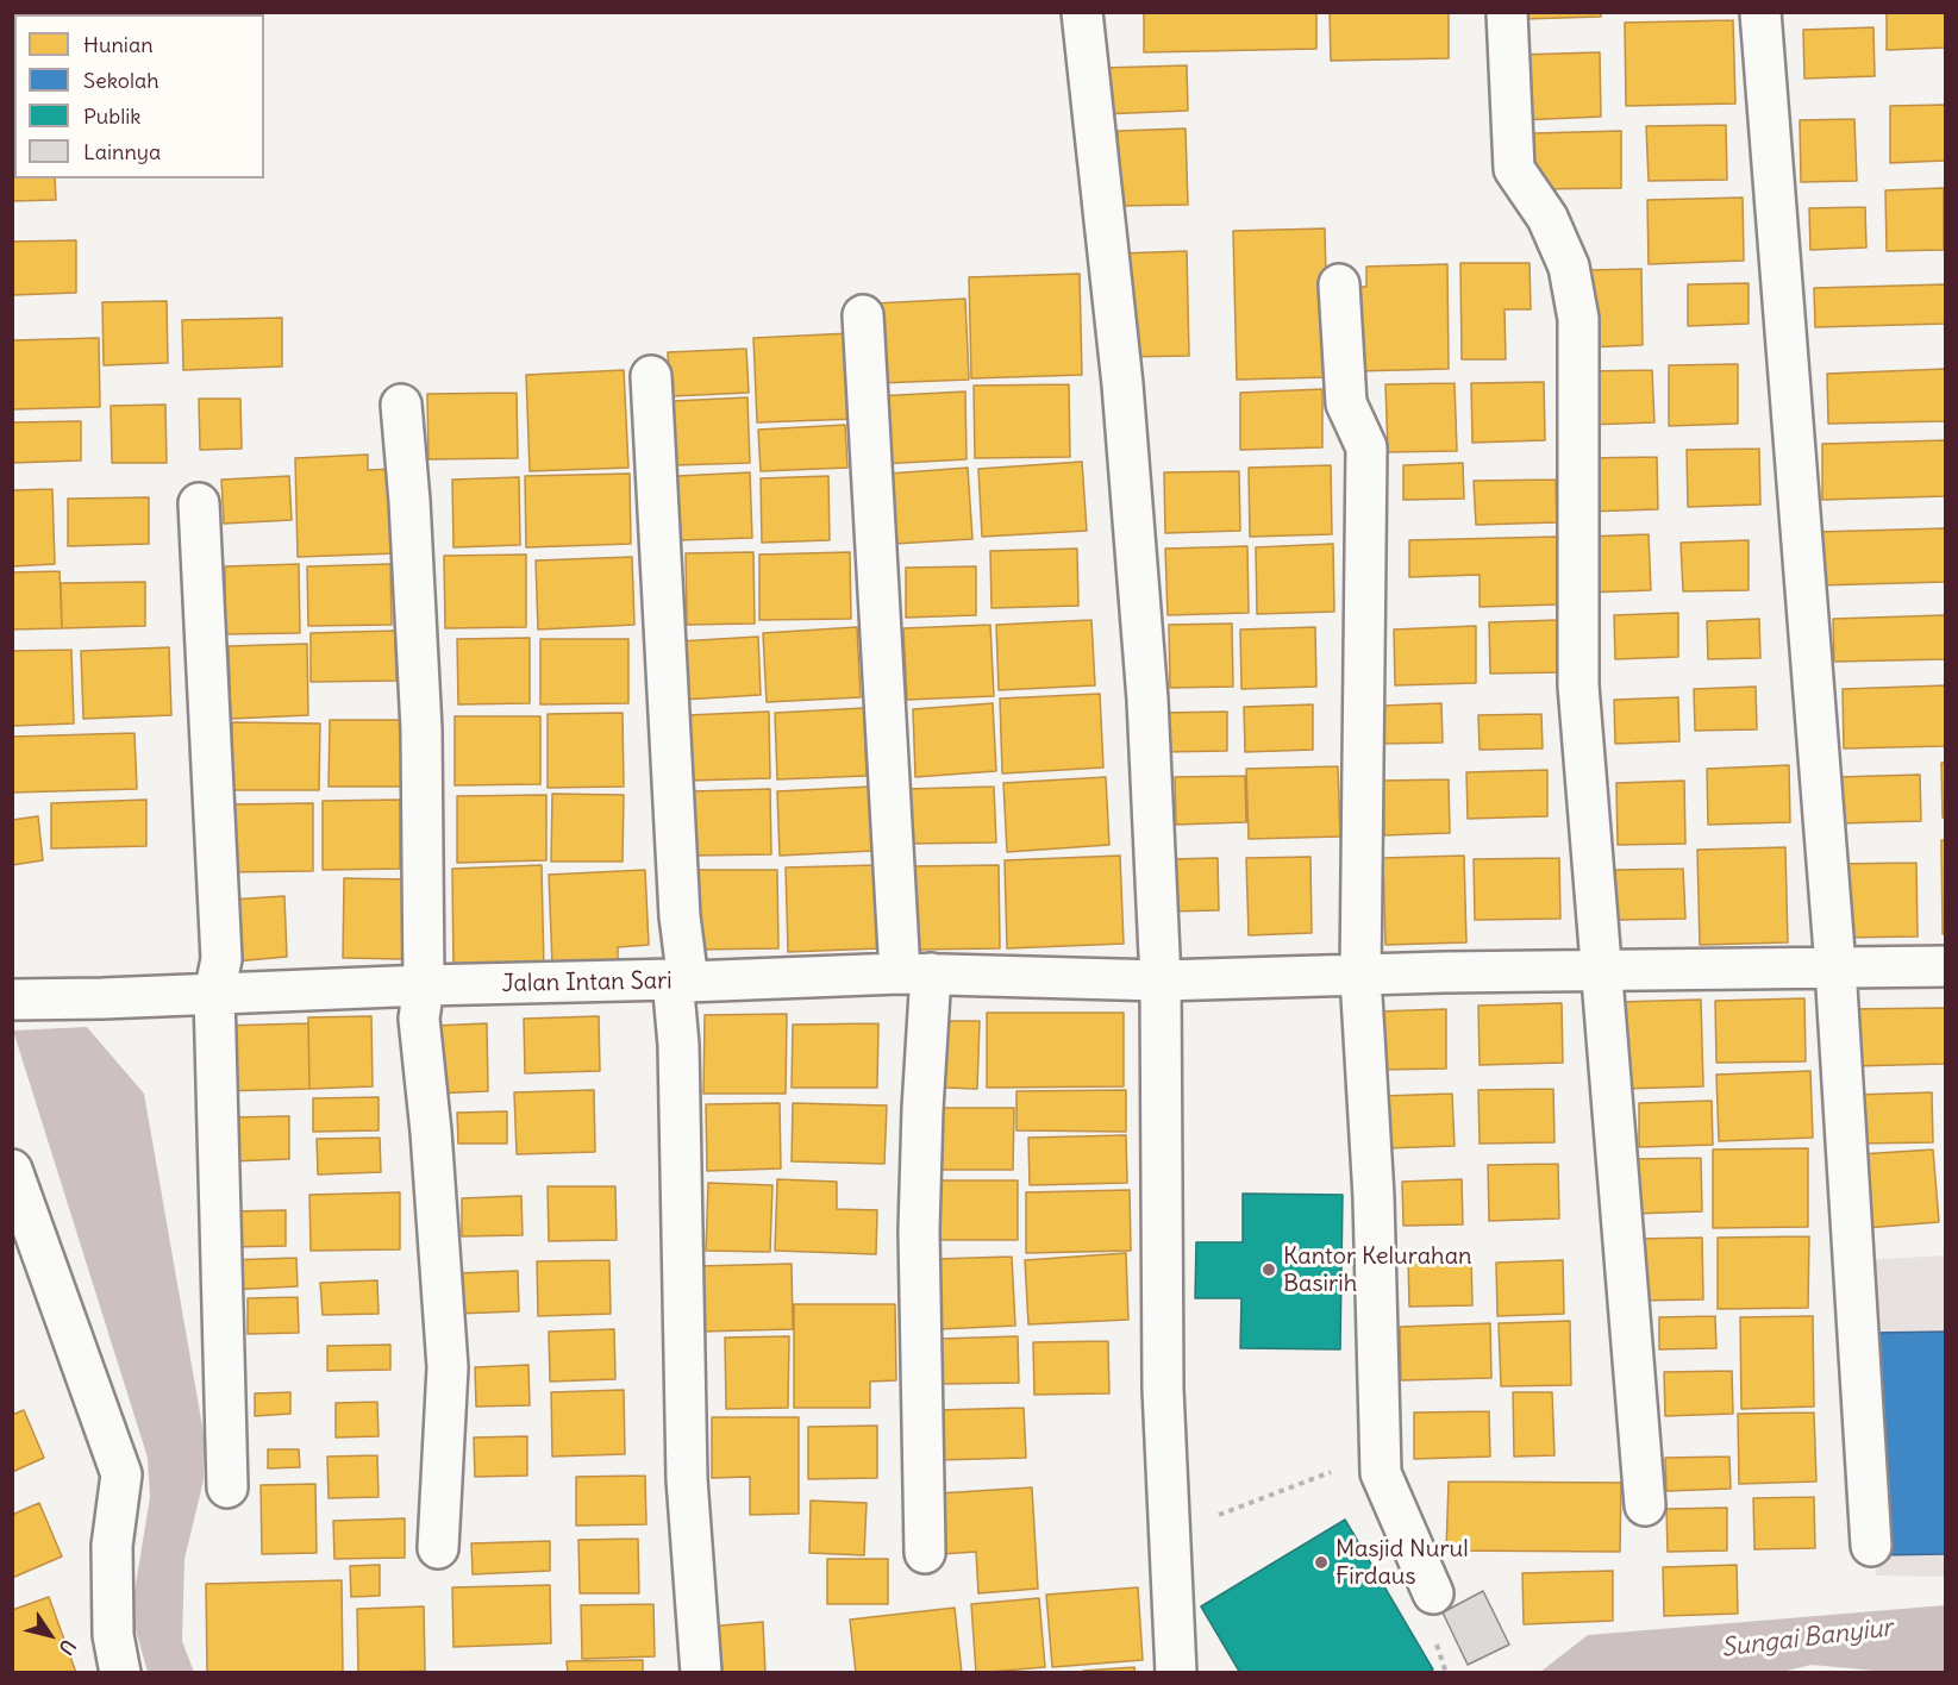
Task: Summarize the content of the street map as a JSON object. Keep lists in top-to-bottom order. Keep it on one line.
{"streets":{"street":["Jalan Intan Sari"]},"water":["Sungai Banyiur"],"places":["Kantor Kelurahan Basirih","Masjid Nurul Firdaus"],"legend":["Hunian","Sekolah","Publik","Lainnya"],"north":"bottom right"}
